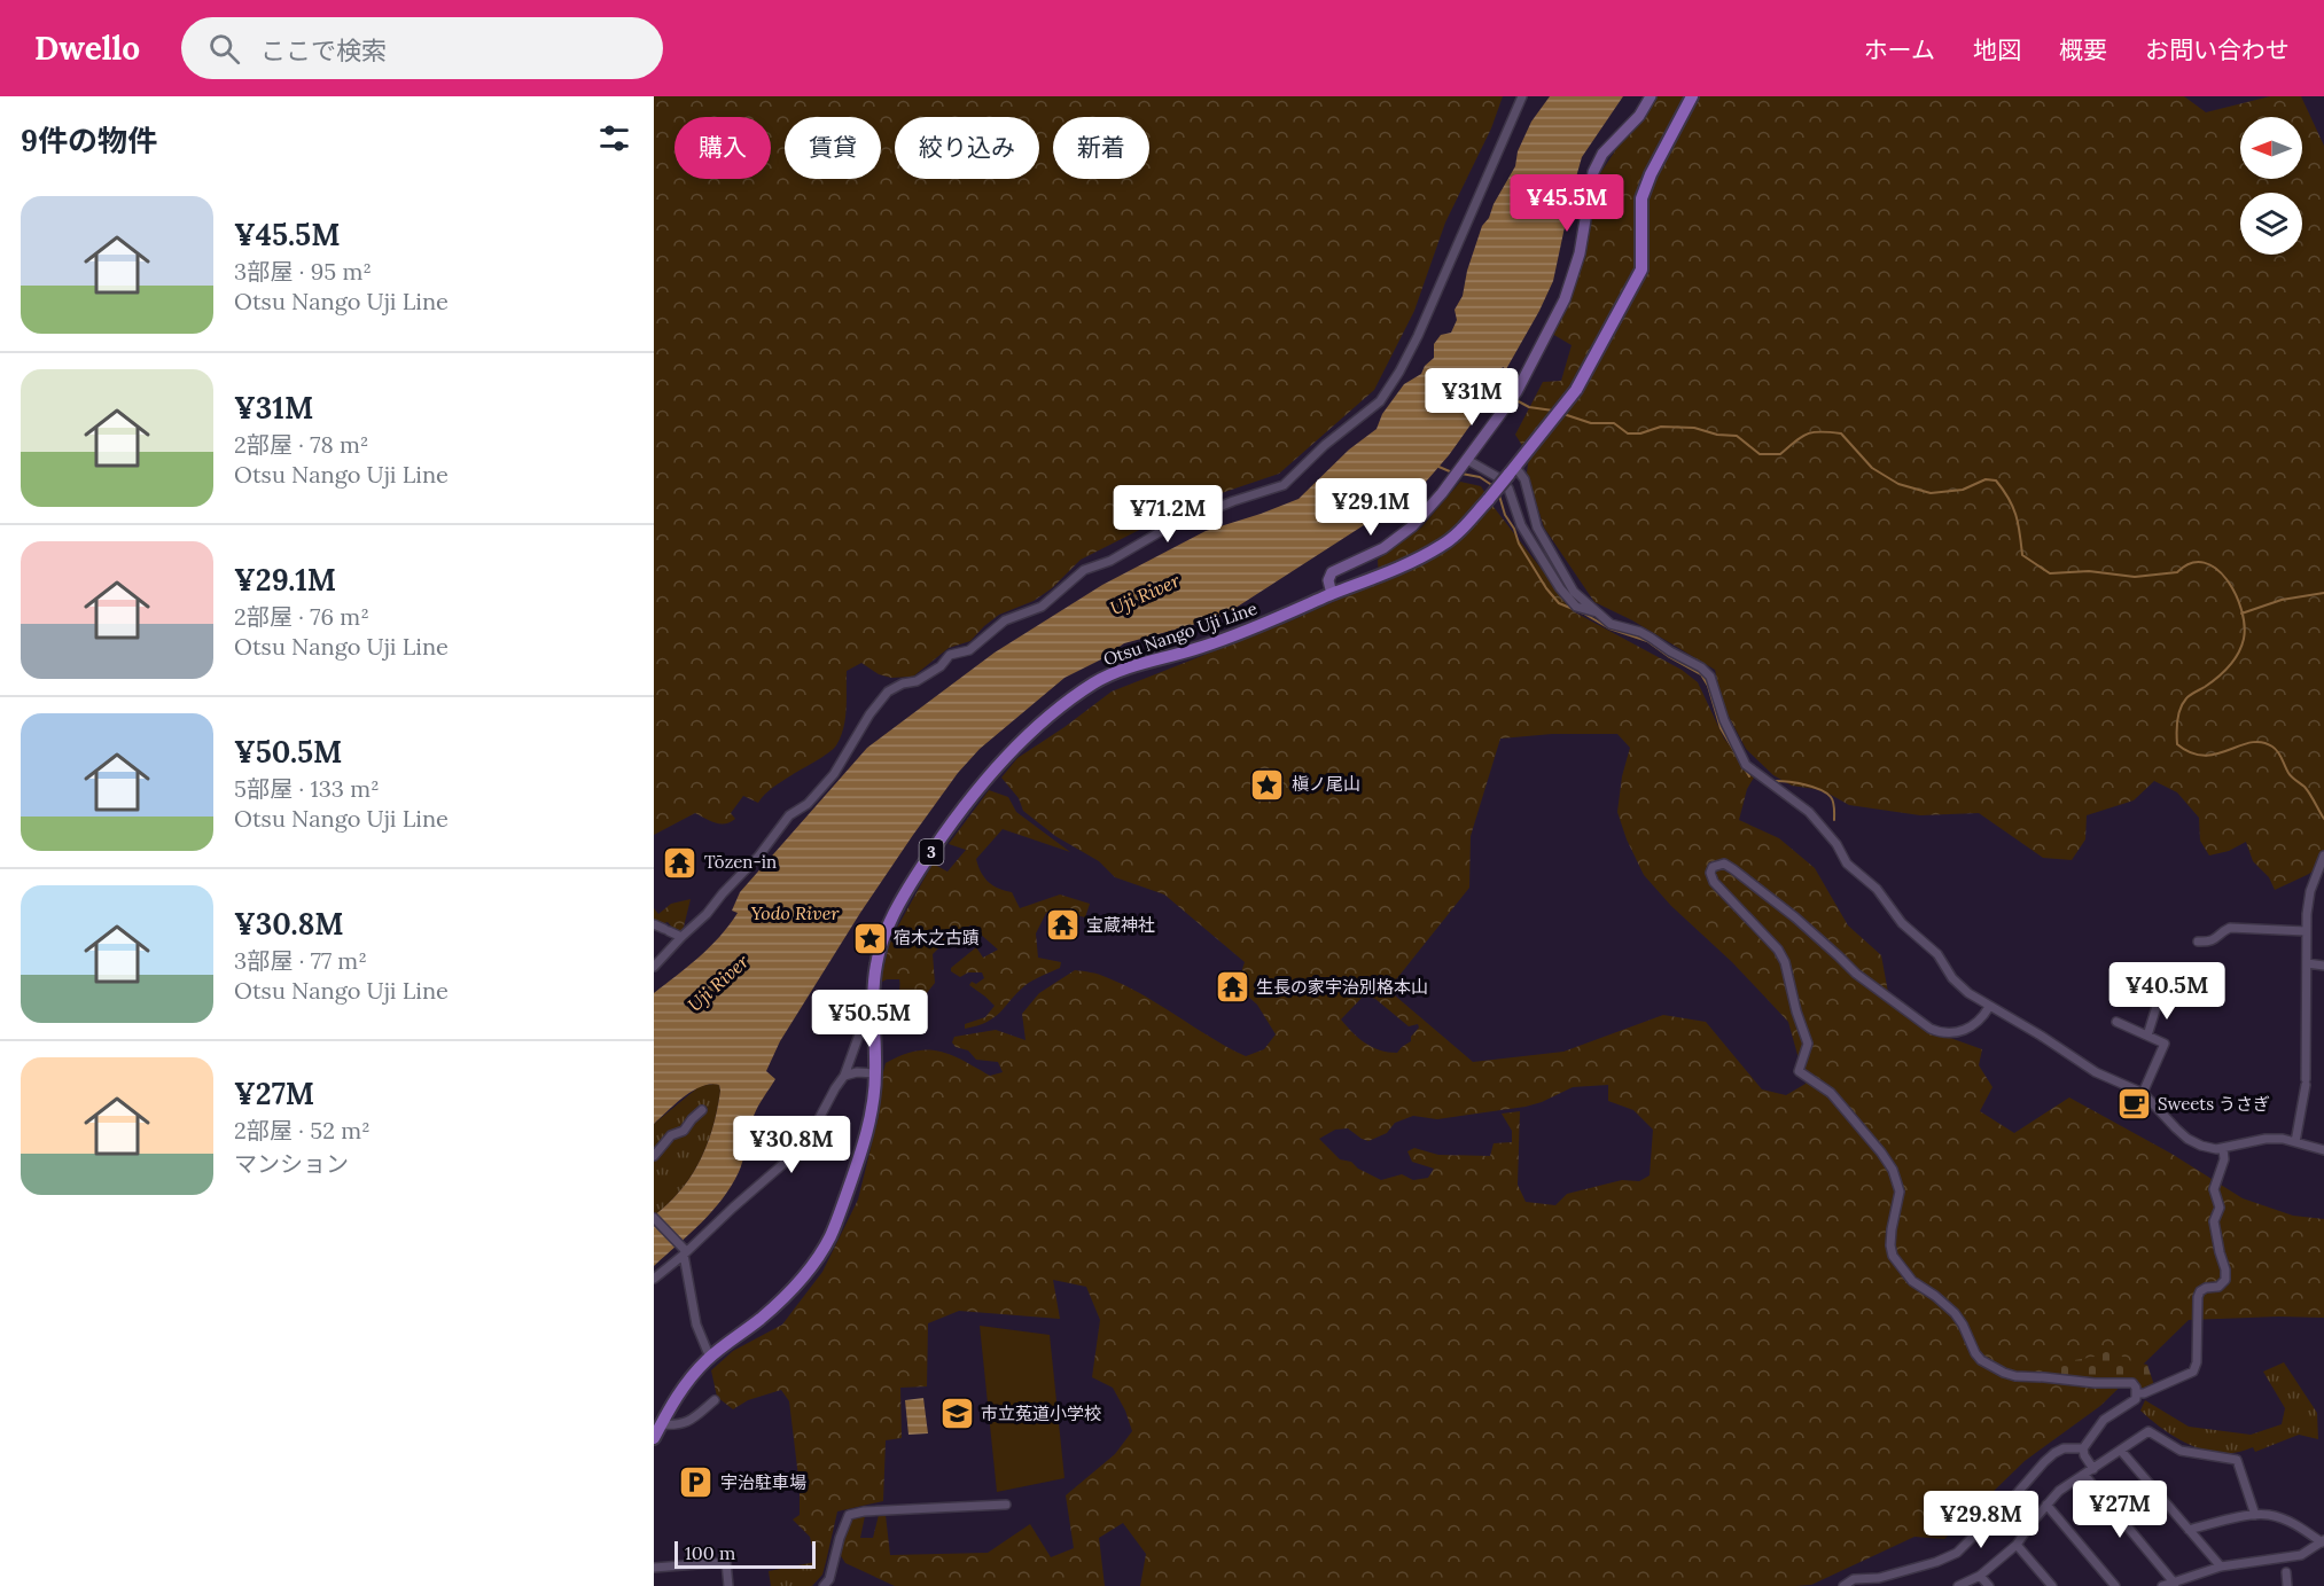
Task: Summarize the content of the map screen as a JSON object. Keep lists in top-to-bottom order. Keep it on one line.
{"streets":{"main road":["Otsu Nango Uji Line","3"]},"water":["Uji River","Yodo River"],"places":{"place":["槇ノ尾山","宿木之古蹟"],"temple":["Tōzen-in","宝蔵神社","生長の家宇治別格本山"],"cafe":["Sweets うさぎ"],"school or university":["市立菟道小学校"],"parking":["宇治駐車場"]},"scale_bar":"100 m","north":"left","page":{"header":"Dwello","search":"ここで検索","nav":["ホーム","地図","概要","お問い合わせ"],"heading":"9件の物件","chip":["購入","賃貸","絞り込み","新着"],"price":["¥45.5M","¥31M","¥29.1M","¥71.2M","¥40.5M","¥50.5M","¥30.8M","¥27M","¥29.8M"],"list":[{"name":"¥45.5M","note":"3部屋 · 95 m² · Otsu Nango Uji Line"},{"name":"¥31M","note":"2部屋 · 78 m² · Otsu Nango Uji Line"},{"name":"¥29.1M","note":"2部屋 · 76 m² · Otsu Nango Uji Line"},{"name":"¥50.5M","note":"5部屋 · 133 m² · Otsu Nango Uji Line"},{"name":"¥30.8M","note":"3部屋 · 77 m² · Otsu Nango Uji Line"},{"name":"¥27M","note":"2部屋 · 52 m² · マンション"}],"scale":"100 m"}}
